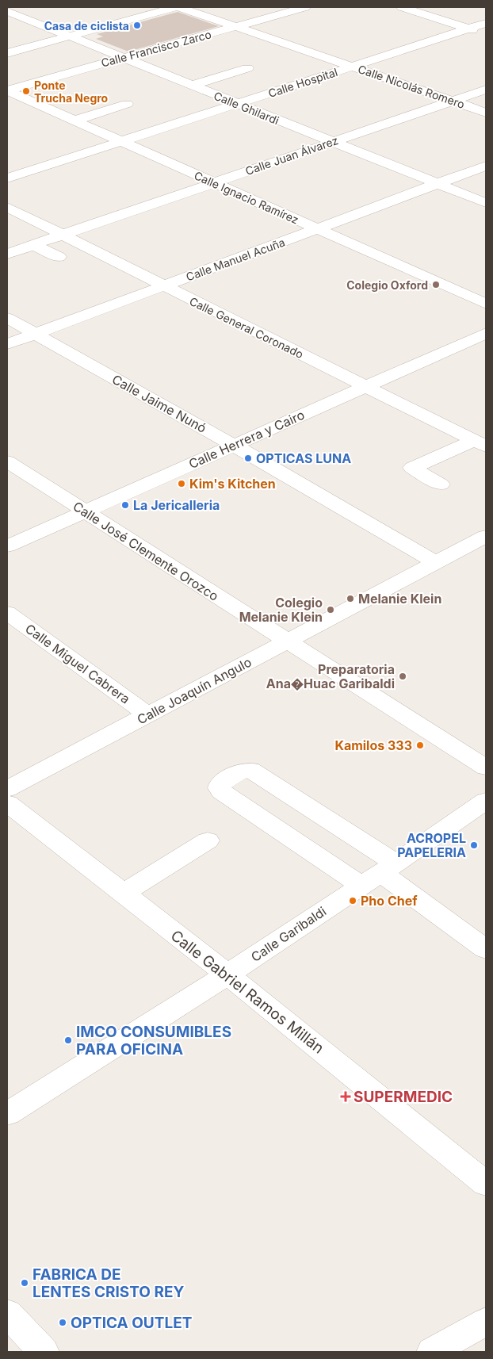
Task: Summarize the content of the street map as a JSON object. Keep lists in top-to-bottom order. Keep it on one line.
{"streets":{"street":["Calle Francisco Zarco","Calle Hospital","Calle Nicolás Romero","Calle Ghilardi","Calle Juan Álvarez","Calle Ignacio Ramírez","Calle Manuel Acuña","Calle General Coronado","Calle Jaime Nunó","Calle Herrera y Cairo","Calle José Clemente Orozco","Calle Miguel Cabrera","Calle Joaquín Angulo","Calle Garibaldi","Calle Gabriel Ramos Millán"]},"crossings":[["Calle Francisco Zarco","Calle Nicolás Romero"],["Calle Francisco Zarco","Calle Ghilardi"],["Calle Francisco Zarco","Calle Ignacio Ramírez"],["Calle Hospital","Calle Nicolás Romero"],["Calle Hospital","Calle Ghilardi"],["Calle Hospital","Calle Ignacio Ramírez"],["Calle Nicolás Romero","Calle Juan Álvarez"],["Calle Ghilardi","Calle Juan Álvarez"],["Calle Ghilardi","Calle Manuel Acuña"],["Calle Juan Álvarez","Calle Ignacio Ramírez"],["Calle Juan Álvarez","Calle General Coronado"],["Calle Ignacio Ramírez","Calle Manuel Acuña"],["Calle Manuel Acuña","Calle General Coronado"],["Calle Manuel Acuña","Calle Jaime Nunó"],["Calle General Coronado","Calle Herrera y Cairo"],["Calle Jaime Nunó","Calle Herrera y Cairo"],["Calle Jaime Nunó","Calle Joaquín Angulo"],["Calle Herrera y Cairo","Calle José Clemente Orozco"],["Calle José Clemente Orozco","Calle Joaquín Angulo"],["Calle Miguel Cabrera","Calle Joaquín Angulo"],["Calle Garibaldi","Calle Gabriel Ramos Millán"]],"places":{"other":["Casa de ciclista","Ponte Trucha Negro","Colegio Oxford","OPTICAS LUNA","Kim's Kitchen","La Jericalleria","Melanie Klein","Colegio Melanie Klein","Preparatoria Ana�Huac Garibaldi","Kamilos 333","ACROPEL PAPELERIA","Pho Chef","IMCO CONSUMIBLES PARA OFICINA","FABRICA DE LENTES CRISTO REY","OPTICA OUTLET"],"health":["SUPERMEDIC"]}}
